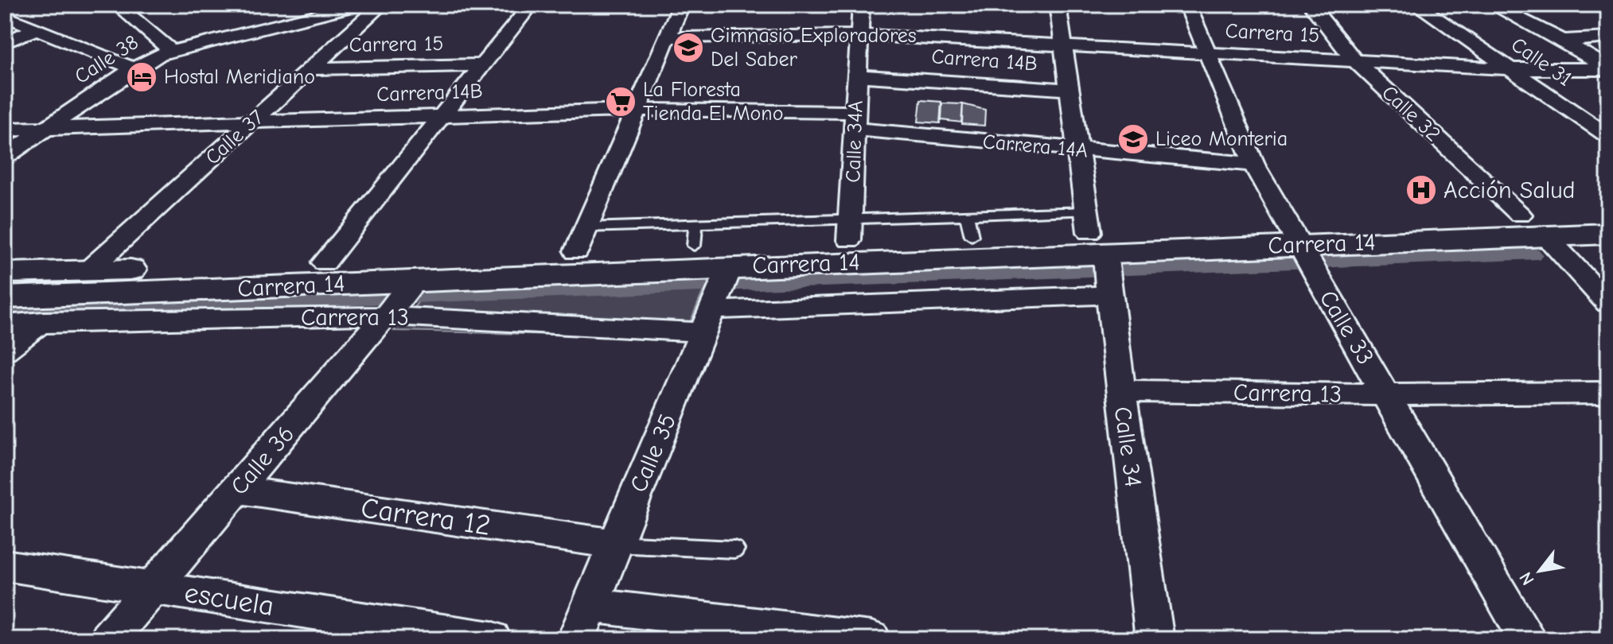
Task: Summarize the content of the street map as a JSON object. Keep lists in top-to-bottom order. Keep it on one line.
{"streets":{"main road":["Carrera 14"],"street":["Carrera 15","Calle 38","Carrera 14B","Calle 31","Calle 32","Calle 37","Calle 34A","Carrera 14A","Carrera 13","Calle 33","Calle 34","Calle 35","Calle 36","Carrera 12","escuela"]},"crossings":[["Carrera 15","Calle 31"],["Carrera 15","Calle 32"],["Carrera 15","Calle 37"],["Carrera 15","Calle 34A"],["Carrera 15","Calle 33"],["Carrera 15","Calle 34"],["Calle 38","Carrera 14B"],["Carrera 14B","Calle 37"],["Carrera 14B","Calle 34A"],["Carrera 14B","Carrera 14A"],["Carrera 14B","Calle 34"],["Calle 32","Carrera 14"],["Calle 37","Carrera 14"],["Calle 37","Carrera 13"],["Calle 34A","Carrera 14A"],["Calle 34A","Carrera 14"],["Carrera 14A","Calle 33"],["Carrera 14A","Calle 34"],["Carrera 14","Carrera 13"],["Carrera 14","Calle 33"],["Carrera 14","Calle 34"],["Carrera 14","Calle 35"],["Carrera 14","Calle 36"],["Carrera 13","Calle 33"],["Carrera 13","Calle 34"],["Carrera 13","Calle 35"],["Carrera 13","Calle 36"],["Calle 35","Carrera 12"],["Calle 36","Carrera 12"],["Calle 36","escuela"]],"places":{"school or university":["Gimnasio Exploradores Del Saber","Liceo Monteria"],"hotel":["Hostal Meridiano"],"supermarket":["La Floresta Tienda El Mono"],"hospital":["Acción Salud"]},"north":"bottom left"}
